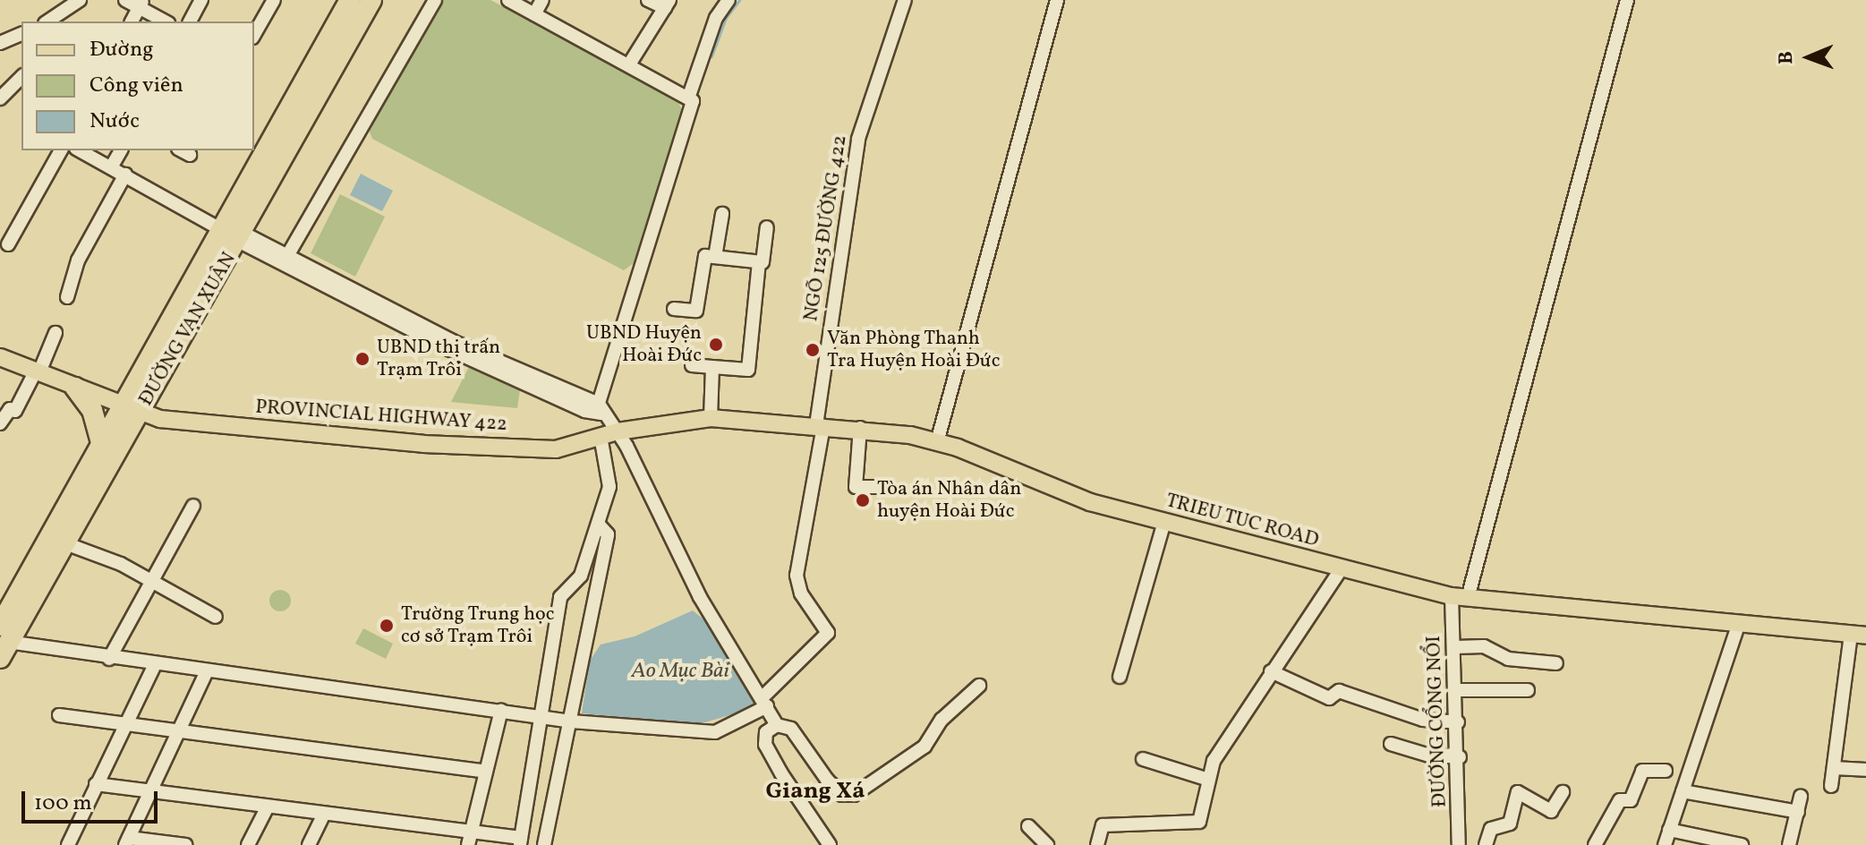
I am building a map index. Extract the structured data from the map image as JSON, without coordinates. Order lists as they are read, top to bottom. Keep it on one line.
{"streets":{"highway":["ĐƯỜNG VẠN XUÂN"],"main road":["PROVINCIAL HIGHWAY 422","TRIEU TUC ROAD"],"street":["NGÕ 125 ĐƯỜNG 422","ĐƯỜNG CỔNG NỔI"]},"crossings":[["NGÕ 125 ĐƯỜNG 422","TRIEU TUC ROAD"],["ĐƯỜNG VẠN XUÂN","PROVINCIAL HIGHWAY 422"],["PROVINCIAL HIGHWAY 422","TRIEU TUC ROAD"],["TRIEU TUC ROAD","ĐƯỜNG CỔNG NỔI"]],"districts":["Giang Xá"],"water":["Ao Mục Bài"],"places":["UBND Huyện Hoài Đức","Văn Phòng Thanh Tra Huyện Hoài Đức","UBND thị trấn Trạm Trôi","Tòa án Nhân dân huyện Hoài Đức","Trường Trung học cơ sở Trạm Trôi"],"legend":["Đường","Công viên","Nước"],"scale_bar":"100 m","north":"left"}
